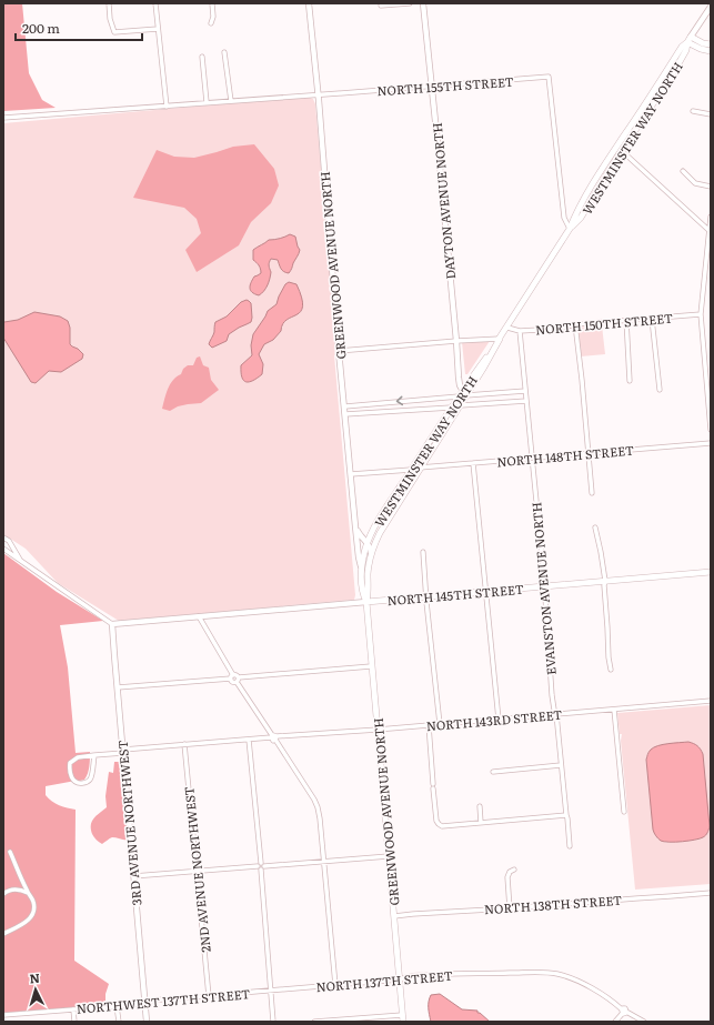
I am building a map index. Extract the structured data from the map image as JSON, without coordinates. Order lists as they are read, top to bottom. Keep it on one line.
{"streets":{"main road":["WESTMINSTER WAY NORTH","GREENWOOD AVENUE NORTH","NORTH 145TH STREET"],"street":["NORTH 155TH STREET","DAYTON AVENUE NORTH","NORTH 150TH STREET","NORTH 148TH STREET","EVANSTON AVENUE NORTH","NORTH 143RD STREET","3RD AVENUE NORTHWEST","2ND AVENUE NORTHWEST","NORTH 138TH STREET","NORTH 137TH STREET","NORTHWEST 137TH STREET"]},"crossings":[["NORTH 155TH STREET","WESTMINSTER WAY NORTH"],["NORTH 155TH STREET","DAYTON AVENUE NORTH"],["NORTH 155TH STREET","GREENWOOD AVENUE NORTH"],["WESTMINSTER WAY NORTH","DAYTON AVENUE NORTH"],["WESTMINSTER WAY NORTH","GREENWOOD AVENUE NORTH"],["WESTMINSTER WAY NORTH","NORTH 150TH STREET"],["WESTMINSTER WAY NORTH","NORTH 148TH STREET"],["GREENWOOD AVENUE NORTH","NORTH 145TH STREET"],["GREENWOOD AVENUE NORTH","NORTH 143RD STREET"],["GREENWOOD AVENUE NORTH","NORTH 138TH STREET"],["GREENWOOD AVENUE NORTH","NORTH 137TH STREET"],["NORTH 150TH STREET","EVANSTON AVENUE NORTH"],["NORTH 148TH STREET","EVANSTON AVENUE NORTH"],["EVANSTON AVENUE NORTH","NORTH 145TH STREET"],["EVANSTON AVENUE NORTH","NORTH 143RD STREET"],["NORTH 145TH STREET","3RD AVENUE NORTHWEST"],["NORTH 143RD STREET","3RD AVENUE NORTHWEST"],["NORTH 143RD STREET","2ND AVENUE NORTHWEST"],["3RD AVENUE NORTHWEST","NORTHWEST 137TH STREET"],["2ND AVENUE NORTHWEST","NORTHWEST 137TH STREET"],["NORTH 137TH STREET","NORTHWEST 137TH STREET"]],"scale_bar":"200 m","north":"top"}
